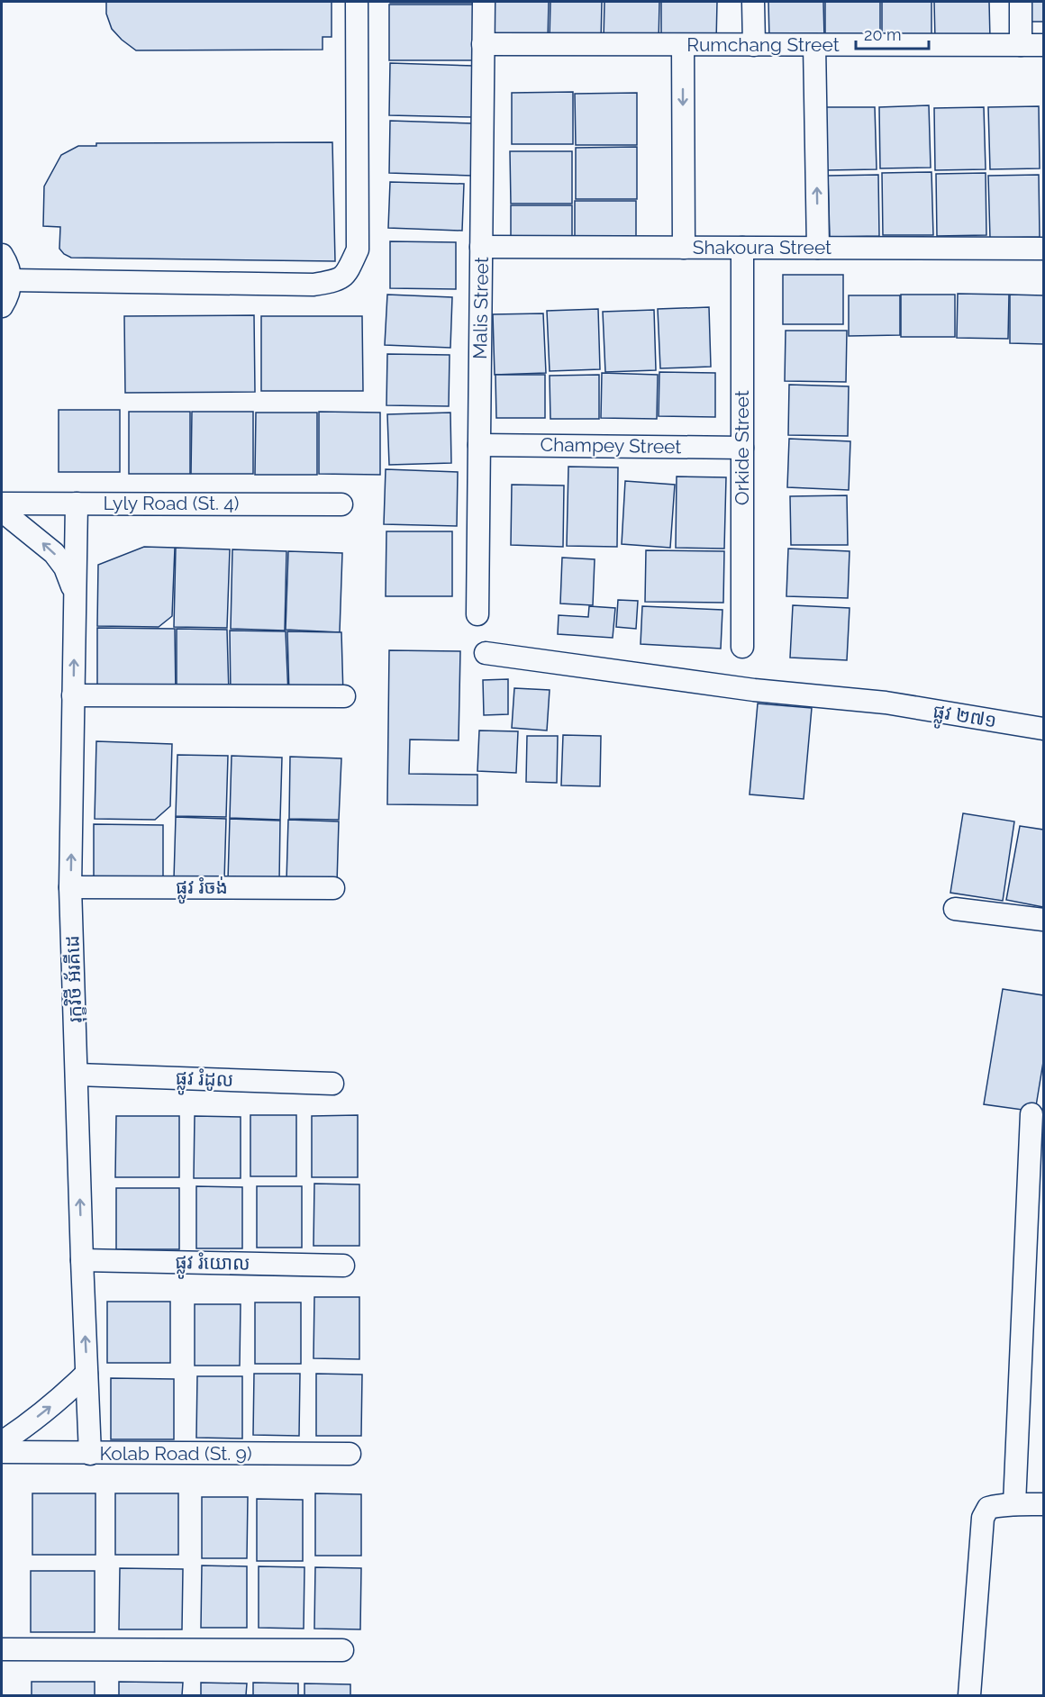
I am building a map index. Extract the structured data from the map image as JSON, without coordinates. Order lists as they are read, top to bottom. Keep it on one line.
{"streets":{"street":["Rumchang Street","Shakoura Street","Malis Street","Champey Street","Orkide Street","Lyly Road (St. 4)","ផ្លូវ ២៧១","ផ្លូវ រំចង់","រុក្ខវិថី អ័រគីដេ","ផ្លូវ រំដូល","ផ្លូវ រំយោល","Kolab Road (St. 9)"]},"crossings":[["Rumchang Street","Malis Street"],["Shakoura Street","Malis Street"],["Shakoura Street","Orkide Street"],["Malis Street","Champey Street"],["Champey Street","Orkide Street"],["Lyly Road (St. 4)","រុក្ខវិថី អ័រគីដេ"],["ផ្លូវ រំចង់","រុក្ខវិថី អ័រគីដេ"],["រុក្ខវិថី អ័រគីដេ","ផ្លូវ រំដូល"],["រុក្ខវិថី អ័រគីដេ","ផ្លូវ រំយោល"],["រុក្ខវិថី អ័រគីដេ","Kolab Road (St. 9)"]],"one_way":["រុក្ខវិថី អ័រគីដេ"],"scale_bar":"20 m"}
